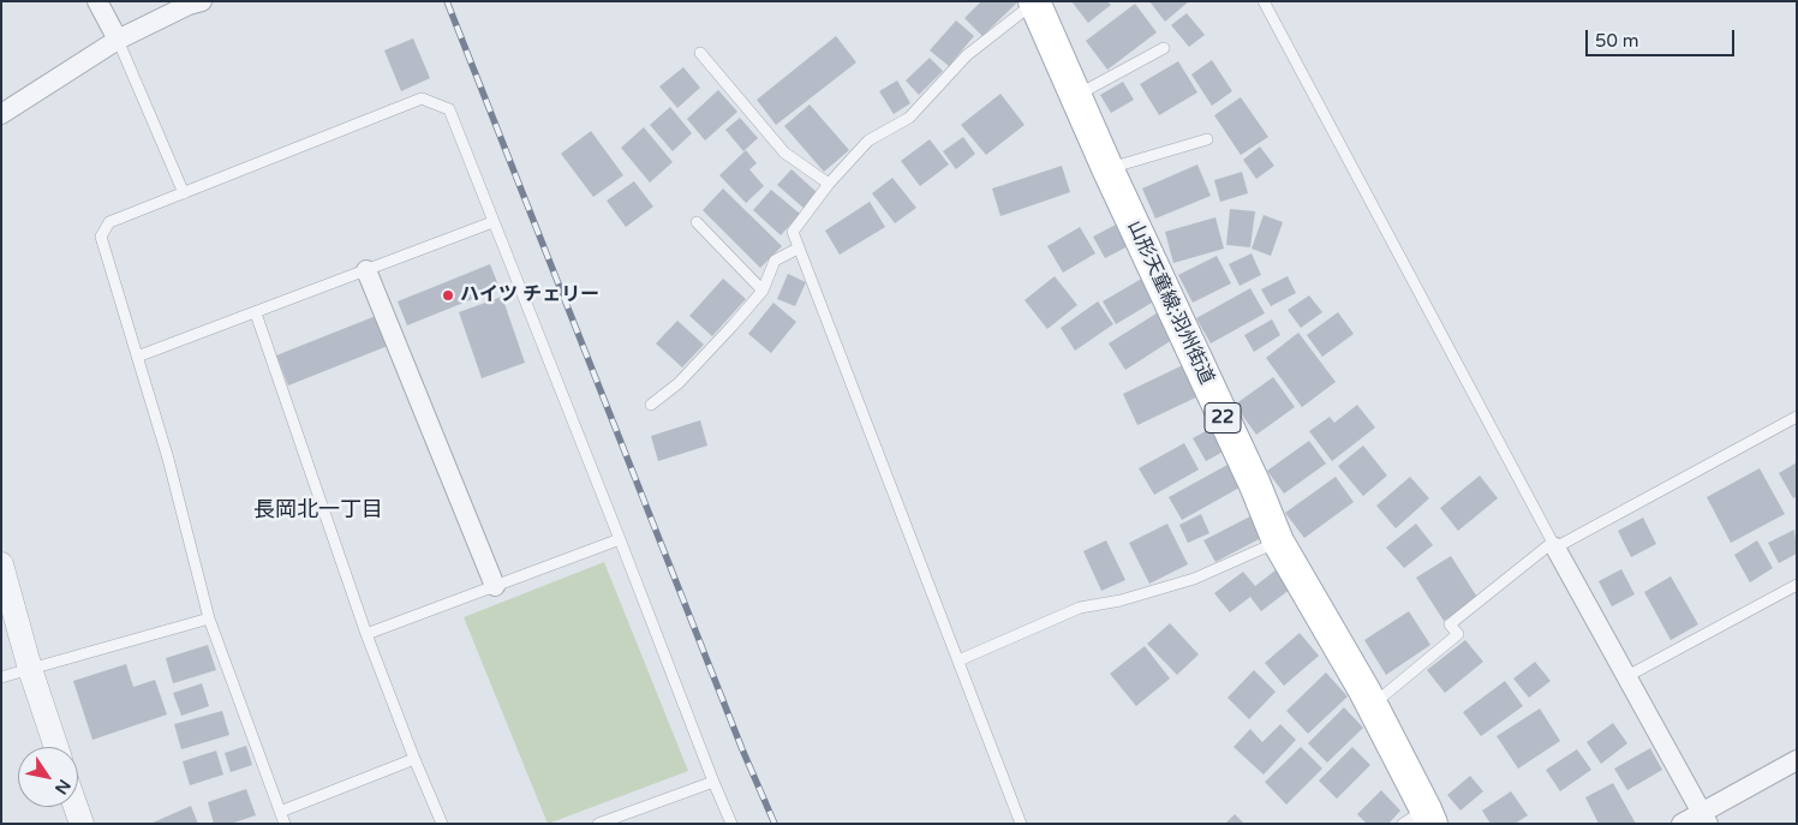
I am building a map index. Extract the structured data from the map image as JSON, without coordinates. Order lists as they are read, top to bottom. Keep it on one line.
{"streets":{"main road":["山形天童線;羽州街道","22"]},"districts":["長岡北一丁目"],"places":["ハイツ チェリー"],"scale_bar":"50 m","north":"bottom right"}
